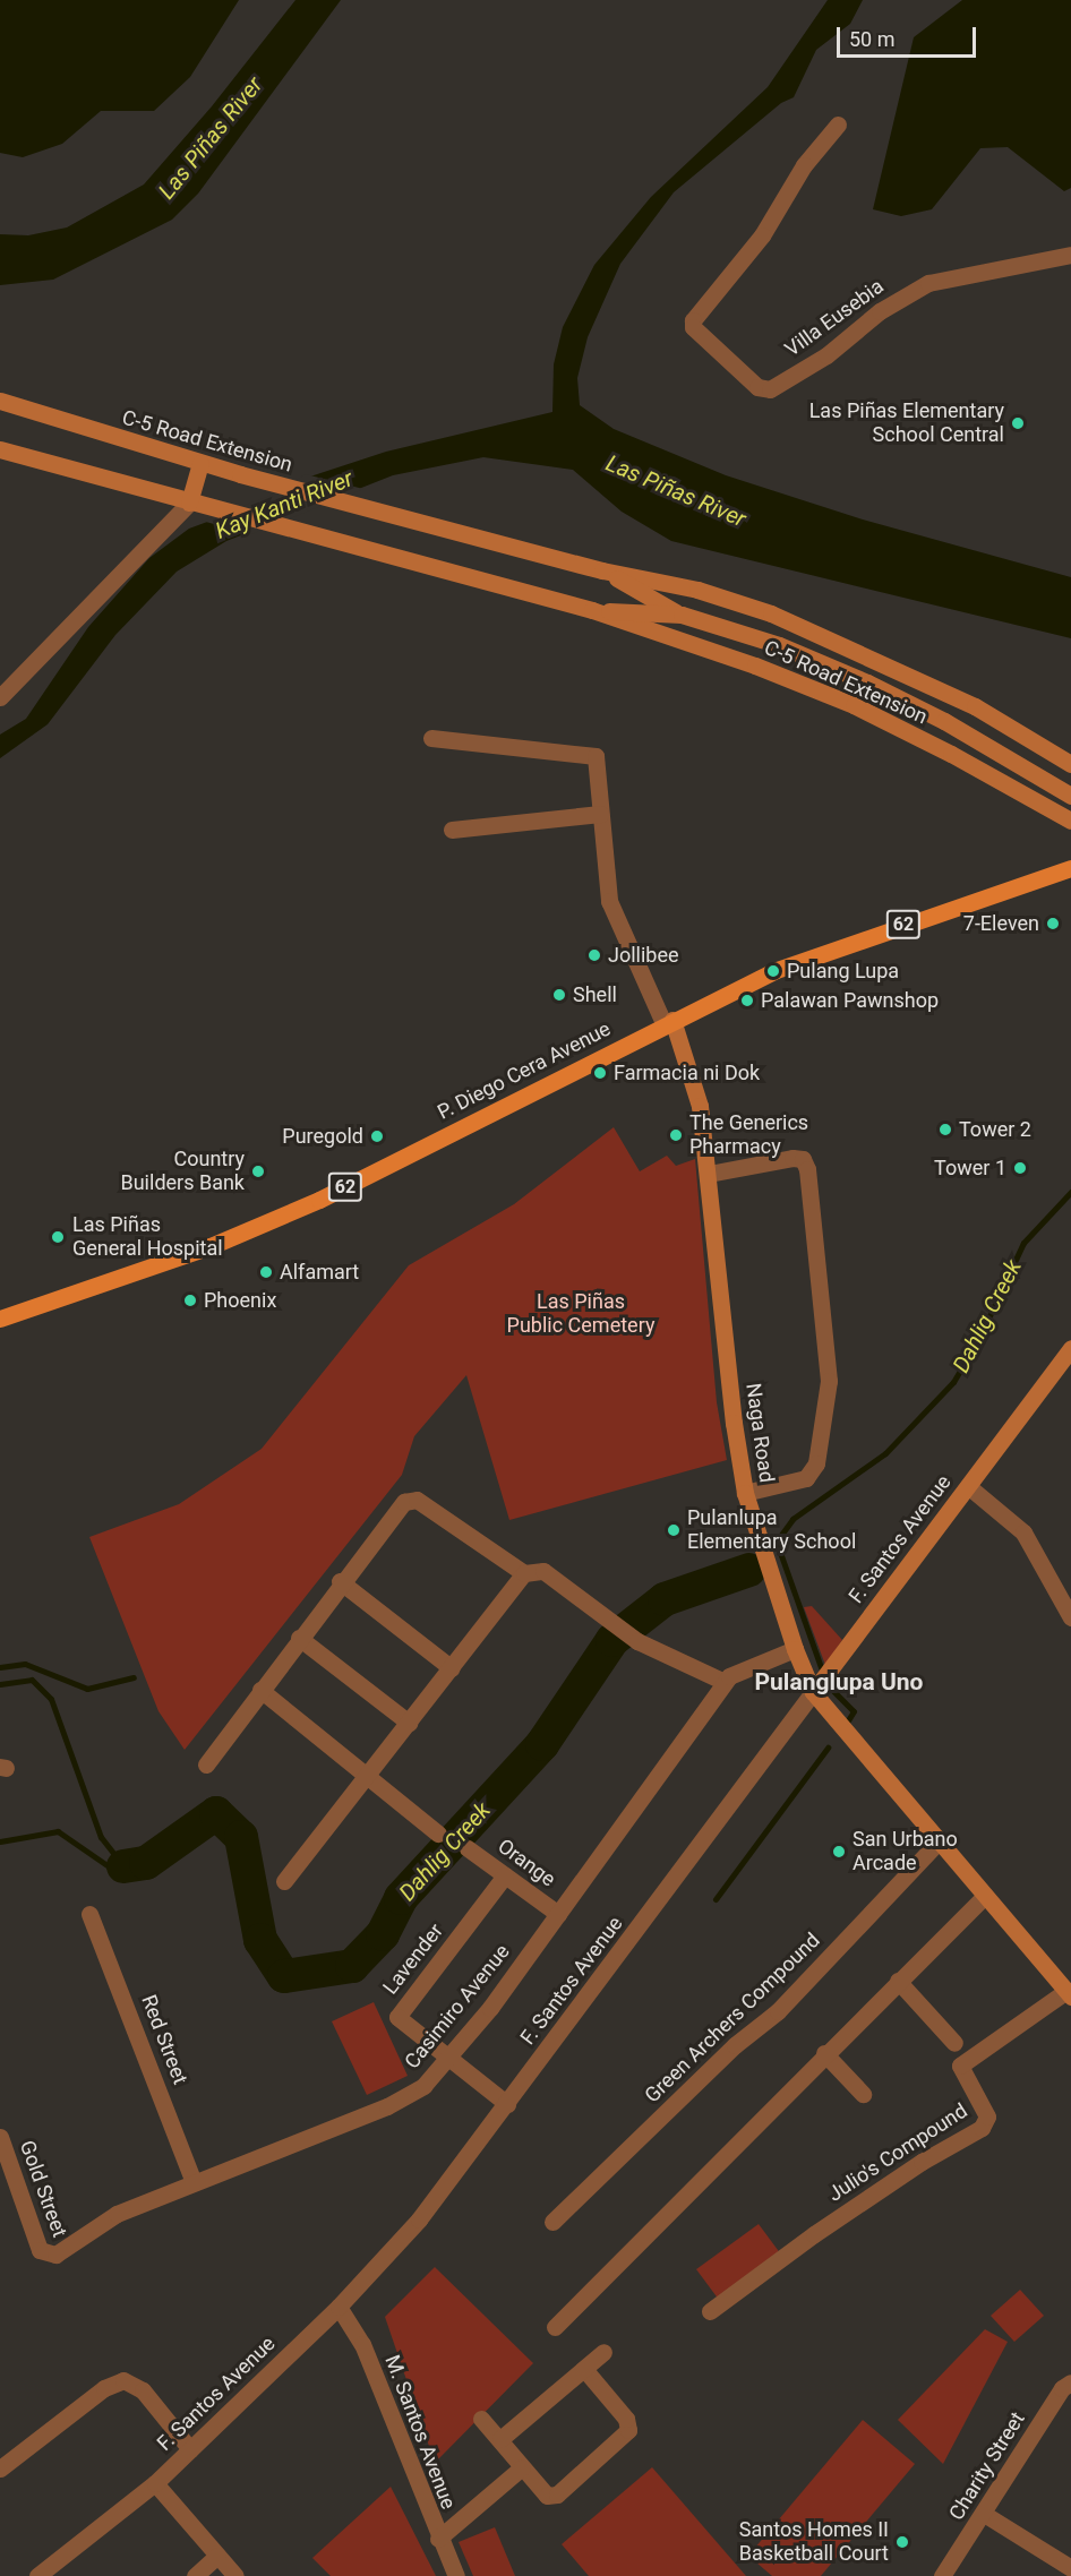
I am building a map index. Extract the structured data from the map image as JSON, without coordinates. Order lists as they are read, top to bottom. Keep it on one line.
{"streets":{"main road":["C-5 Road Extension","62","P. Diego Cera Avenue","Naga Road","F. Santos Avenue"],"street":["Villa Eusebia","Orange","Lavender","Casimiro Avenue","Green Archers Compound","Red Street","Julio's Compound","Gold Street","M. Santos Avenue","Charity Street"]},"crossings":[["P. Diego Cera Avenue","Naga Road"],["Naga Road","F. Santos Avenue"],["Naga Road","Casimiro Avenue"],["Naga Road","Green Archers Compound"],["Naga Road","Julio's Compound"],["F. Santos Avenue","M. Santos Avenue"],["Orange","Lavender"],["Orange","Casimiro Avenue"],["Lavender","Casimiro Avenue"],["Casimiro Avenue","Red Street"],["Casimiro Avenue","Gold Street"]],"districts":["Pulanglupa Uno"],"water":["Las Piñas River","Kay Kanti River","Dahlig Creek"],"parks":["Las Piñas Public Cemetery"],"places":["Las Piñas Elementary School Central","7-Eleven","Jollibee","Pulang Lupa","Shell","Palawan Pawnshop","Farmacia ni Dok","Tower 2","The Generics Pharmacy","Puregold","Tower 1","Country Builders Bank","Las Piñas General Hospital","Alfamart","Phoenix","Pulanlupa Elementary School","San Urbano Arcade","Santos Homes II Basketball Court"],"scale_bar":"50 m"}
